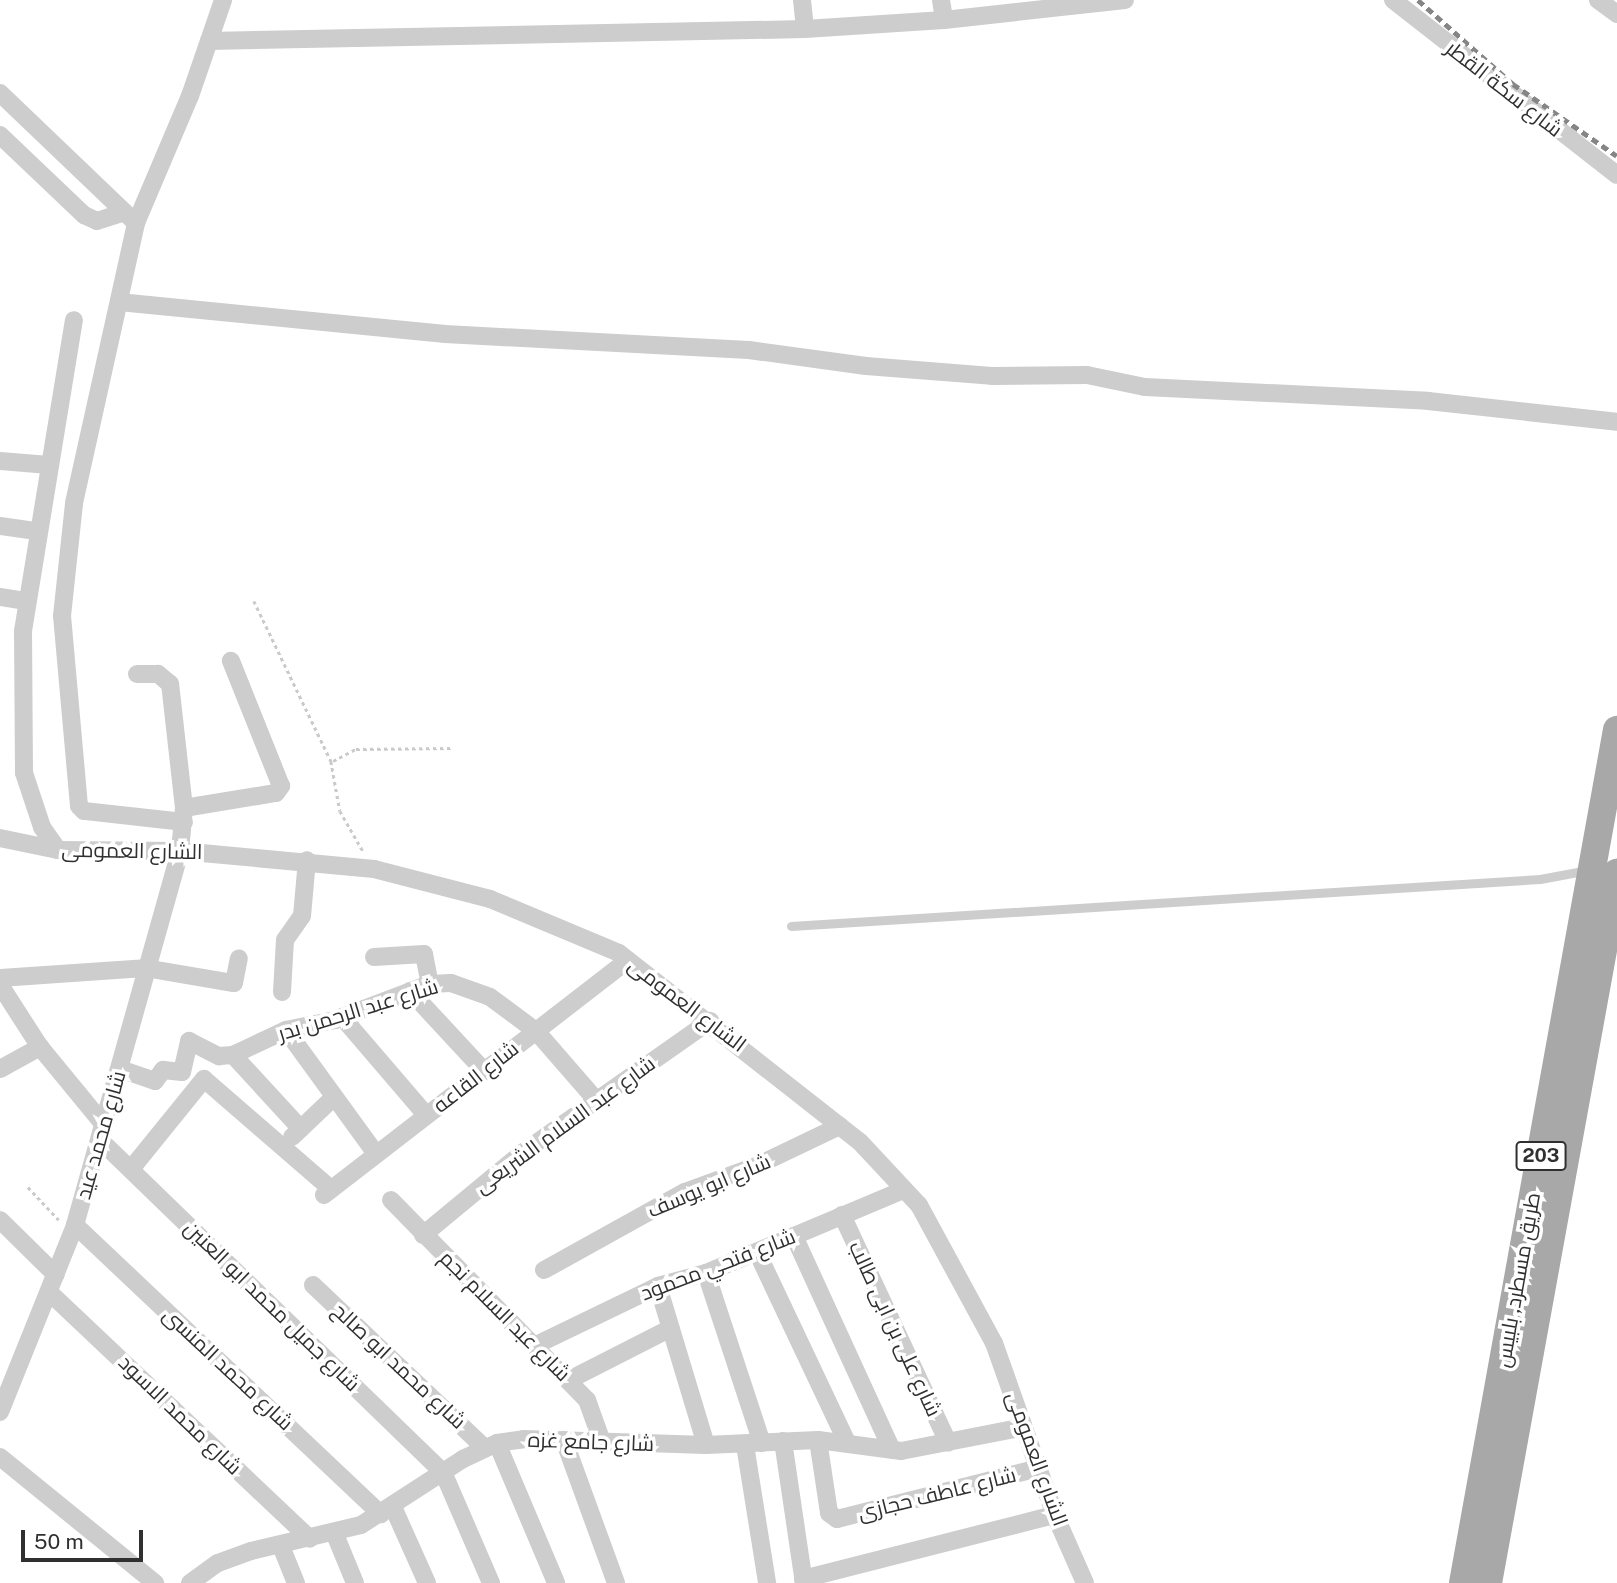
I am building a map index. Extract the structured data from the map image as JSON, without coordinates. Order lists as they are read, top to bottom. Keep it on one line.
{"streets":{"main road":["203","طريق مسطرد, بلبيس"],"street":["شارع سكة القطر","الشارع العمومى","شارع عبد الرحمن بدر","شارع القاعه","شارع عبد السلام الشريعى","شارع محمد عيد","شارع ابو يوسف","شارع فتحي محمود","شارع جميل محمد ابو العنين","شارع عبد السلام نجم","شارع على بن ابى طالب","شارع محمد ابو صالح","شارع محمد المنسى","شارع محمد الاسود","شارع جامع غزه","شارع عاطف حجازى"]},"crossings":[["الشارع العمومى","شارع القاعه"],["الشارع العمومى","شارع عبد السلام الشريعى"],["الشارع العمومى","شارع محمد عيد"],["الشارع العمومى","شارع ابو يوسف"],["الشارع العمومى","شارع فتحي محمود"],["الشارع العمومى","شارع جامع غزه"],["الشارع العمومى","شارع عاطف حجازى"],["شارع عبد الرحمن بدر","شارع القاعه"],["شارع عبد الرحمن بدر","شارع عبد السلام الشريعى"],["شارع عبد السلام الشريعى","شارع عبد السلام نجم"],["شارع محمد عيد","شارع جميل محمد ابو العنين"],["شارع محمد عيد","شارع محمد المنسى"],["شارع محمد عيد","شارع محمد الاسود"],["شارع فتحي محمود","شارع عبد السلام نجم"],["شارع فتحي محمود","شارع على بن ابى طالب"],["شارع جميل محمد ابو العنين","شارع جامع غزه"],["شارع عبد السلام نجم","شارع جامع غزه"],["شارع على بن ابى طالب","شارع جامع غزه"],["شارع محمد ابو صالح","شارع جامع غزه"],["شارع محمد المنسى","شارع جامع غزه"],["شارع محمد الاسود","شارع جامع غزه"],["شارع جامع غزه","شارع عاطف حجازى"]],"scale_bar":"50 m"}
